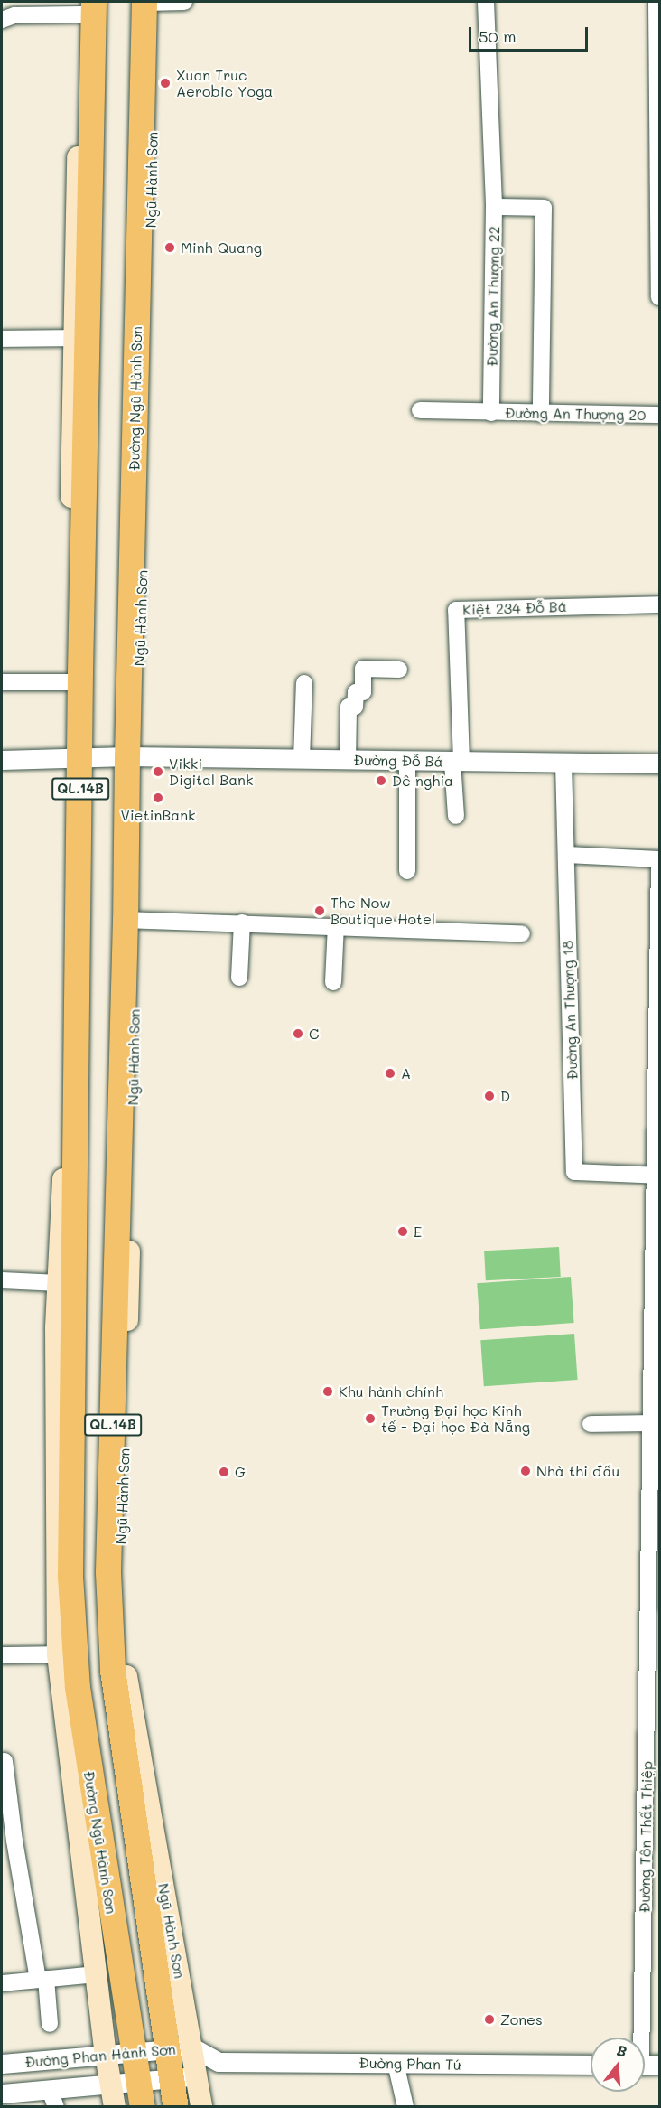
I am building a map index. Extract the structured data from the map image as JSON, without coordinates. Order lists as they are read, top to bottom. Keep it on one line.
{"streets":{"highway":["Ngũ Hành Sơn","Đường Ngũ Hành Sơn","QL.14B"],"street":["Đường An Thượng 22","Đường An Thượng 20","Kiệt 234 Đỗ Bá","Đường Đỗ Bá","Đường An Thượng 18","Đường Tôn Thất Thiệp","Đường Phan Hành Sơn","Đường Phan Tứ"]},"crossings":[["Ngũ Hành Sơn","Đường Ngũ Hành Sơn"],["Ngũ Hành Sơn","Đường Đỗ Bá"],["Ngũ Hành Sơn","QL.14B"],["Ngũ Hành Sơn","Đường Phan Hành Sơn"],["Đường An Thượng 22","Đường An Thượng 20"],["Đường Ngũ Hành Sơn","Đường Đỗ Bá"],["Đường Ngũ Hành Sơn","QL.14B"],["Đường Ngũ Hành Sơn","Đường Phan Hành Sơn"],["Kiệt 234 Đỗ Bá","Đường Đỗ Bá"],["Đường Đỗ Bá","QL.14B"],["Đường Đỗ Bá","Đường An Thượng 18"],["QL.14B","Đường Phan Hành Sơn"],["Đường An Thượng 18","Đường Tôn Thất Thiệp"],["Đường Phan Hành Sơn","Đường Phan Tứ"]],"places":["Xuan Truc Aerobic Yoga","Minh Quang","Vikki Digital Bank","Dê nghia","VietinBank","The Now Boutique Hotel","C","A","D","E","Khu hành chính","Trường Đại học Kinh tế - Đại học Đà Nẵng","Nhà thi đấu","G","Zones"],"scale_bar":"50 m","north":"top"}
